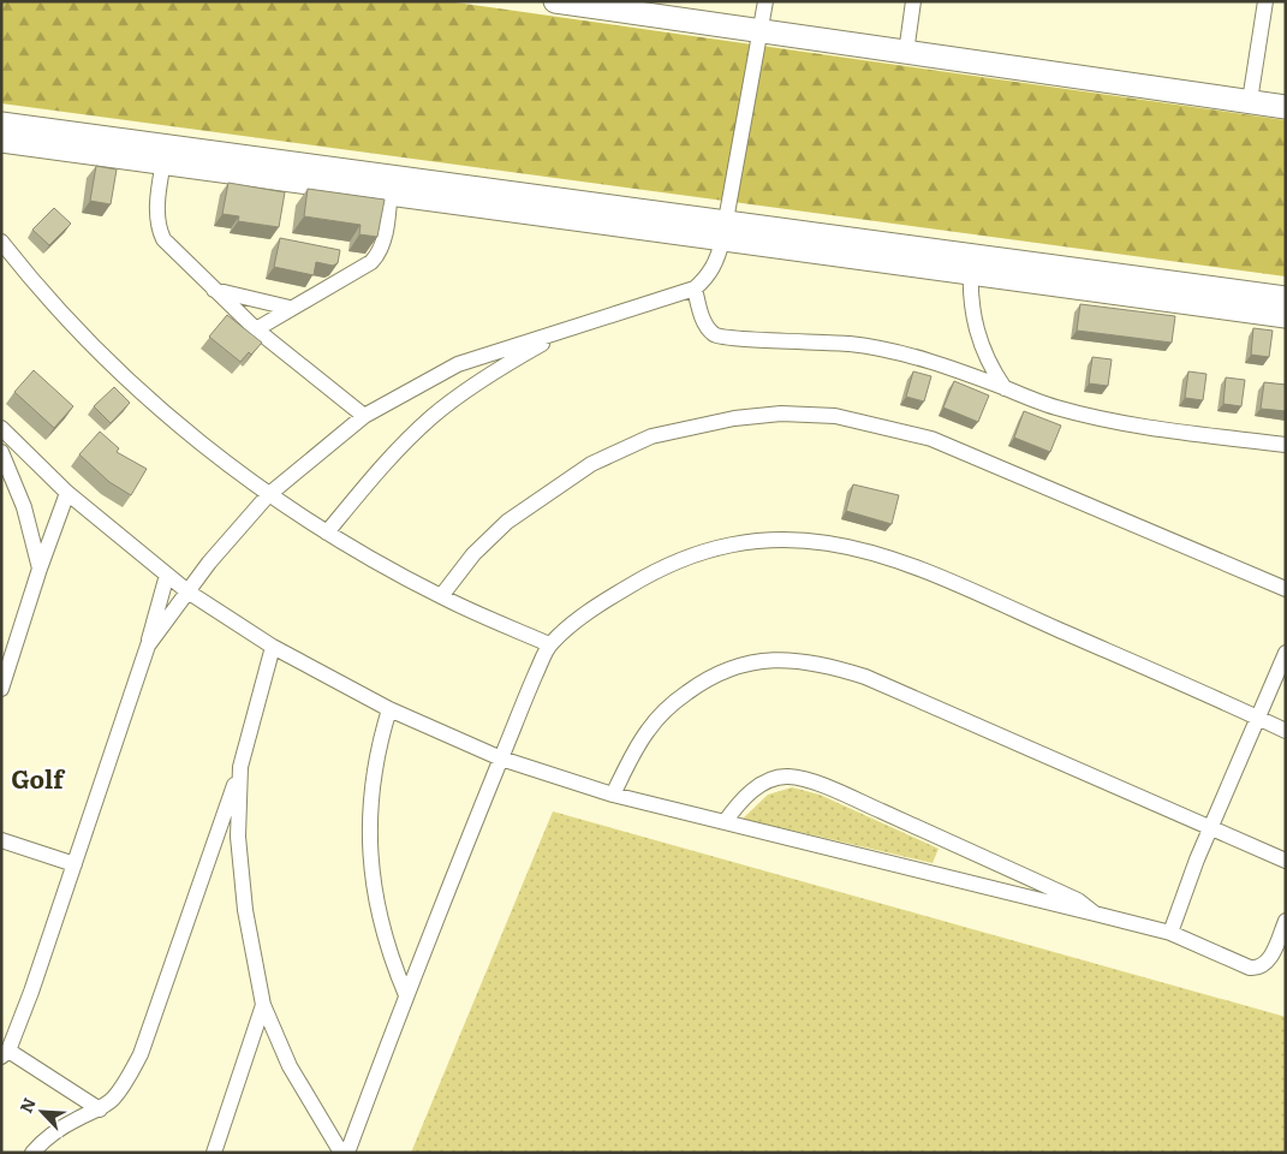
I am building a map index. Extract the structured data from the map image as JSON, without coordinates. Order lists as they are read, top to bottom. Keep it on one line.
{"districts":["Golf"],"north":"top left"}
